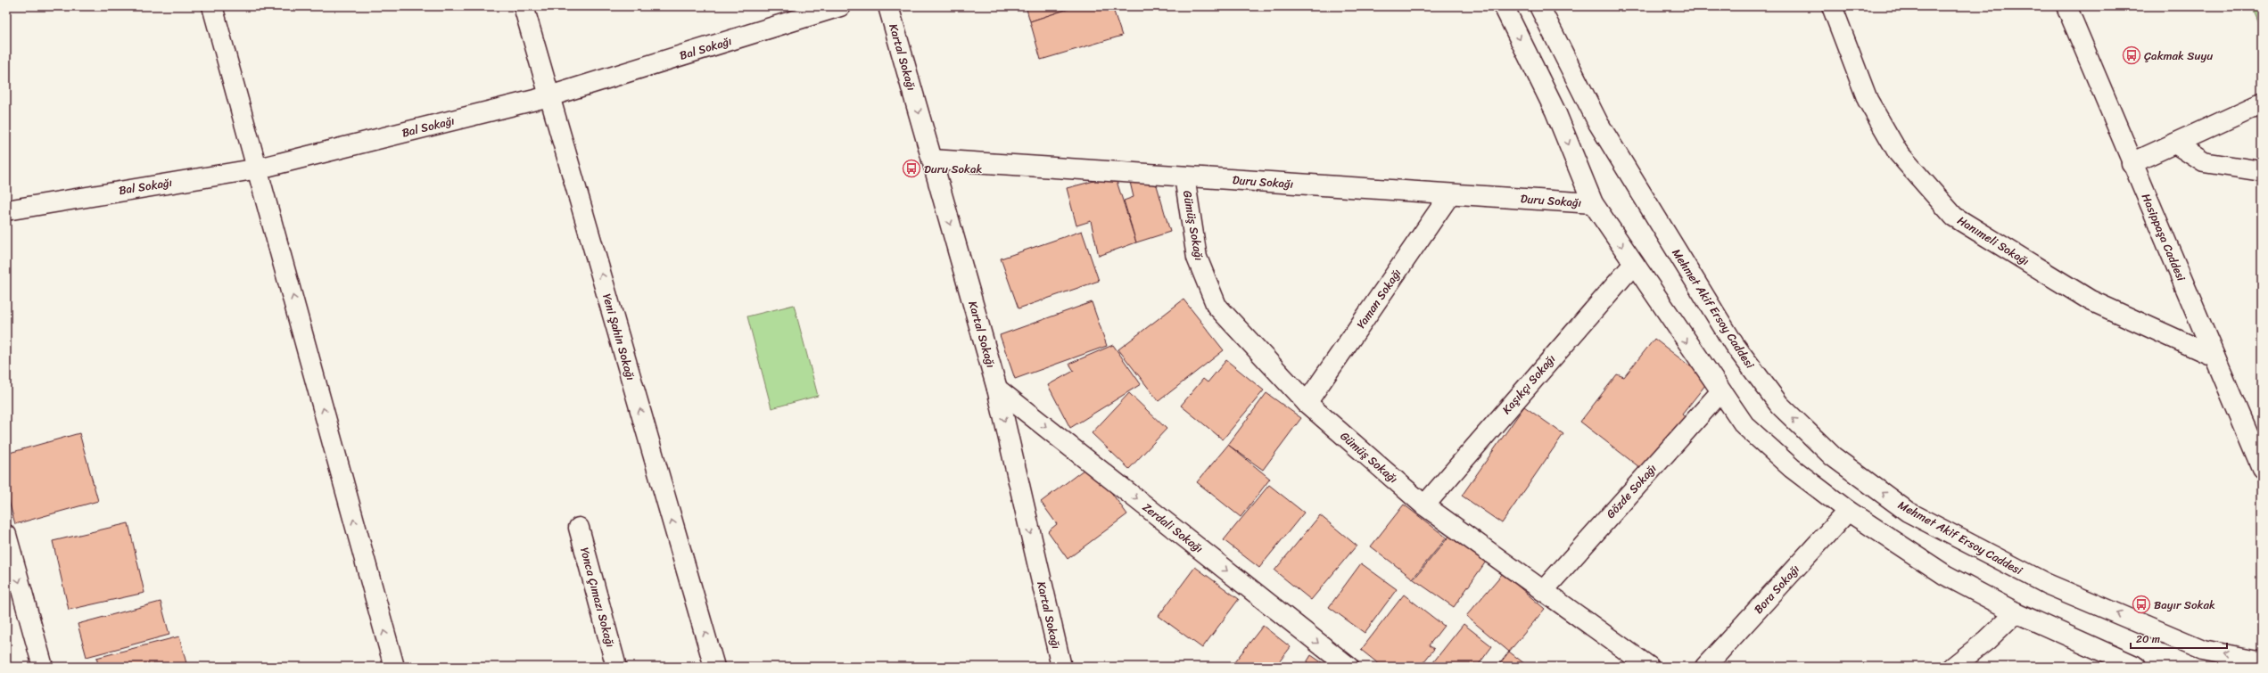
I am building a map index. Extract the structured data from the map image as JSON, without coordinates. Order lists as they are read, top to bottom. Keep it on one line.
{"streets":{"street":["Bal Sokağı","Kartal Sokağı","Duru Sokağı","Gümüş Sokağı","Hasippaşa Caddesi","Hanımeli Sokağı","Yaman Sokağı","Mehmet Akif Ersoy Caddesi","Yeni Şahin Sokağı","Kaşıkçı Sokağı","Gözde Sokağı","Zerdali Sokağı","Bora Sokağı","Yonca Çımazı Sokağı"]},"crossings":[["Bal Sokağı","Yeni Şahin Sokağı"],["Kartal Sokağı","Duru Sokağı"],["Kartal Sokağı","Zerdali Sokağı"],["Duru Sokağı","Gümüş Sokağı"],["Duru Sokağı","Yaman Sokağı"],["Gümüş Sokağı","Yaman Sokağı"],["Gümüş Sokağı","Kaşıkçı Sokağı"],["Gümüş Sokağı","Gözde Sokağı"],["Hasippaşa Caddesi","Hanımeli Sokağı"]],"one_way":["Kartal Sokağı","Yeni Şahin Sokağı","Zerdali Sokağı"],"places":{"bus stop":["Çakmak Suyu","Duru Sokak","Bayır Sokak"]},"scale_bar":"20 m"}
